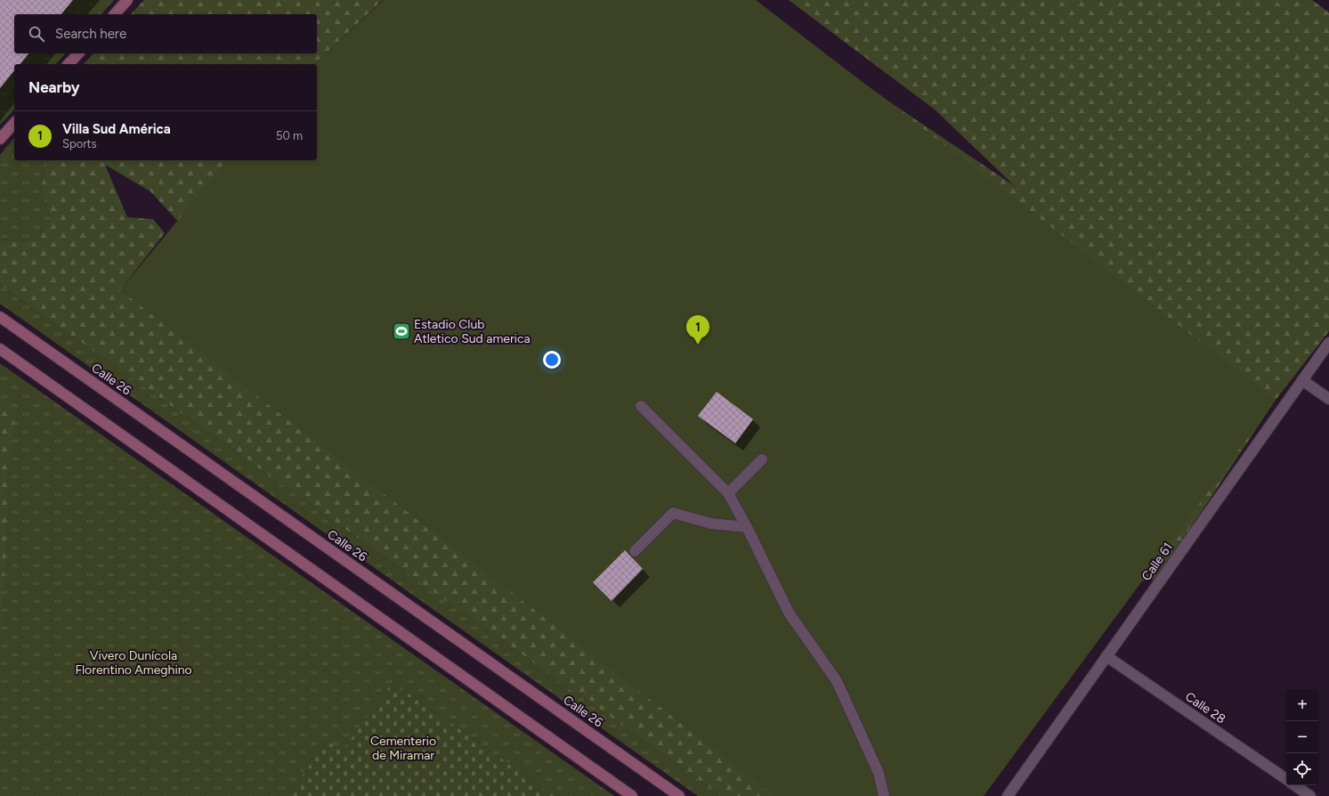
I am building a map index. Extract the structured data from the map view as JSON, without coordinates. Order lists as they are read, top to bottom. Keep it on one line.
{"streets":{"main road":["Calle 26"],"street":["Calle 61","Calle 28"]},"crossings":[["Calle 61","Calle 28"]],"parks":["Vivero Dunícola Florentino Ameghino","Cementerio de Miramar"],"places":{"sports":["Estadio Club Atletico Sud america"]},"page":{"search":"Search here","heading":"Nearby","list":[{"mark":"1","name":"Villa Sud América","note":"Sports","value":"50 m"}],"pins":"1","map_buttons":["+","−"]}}
